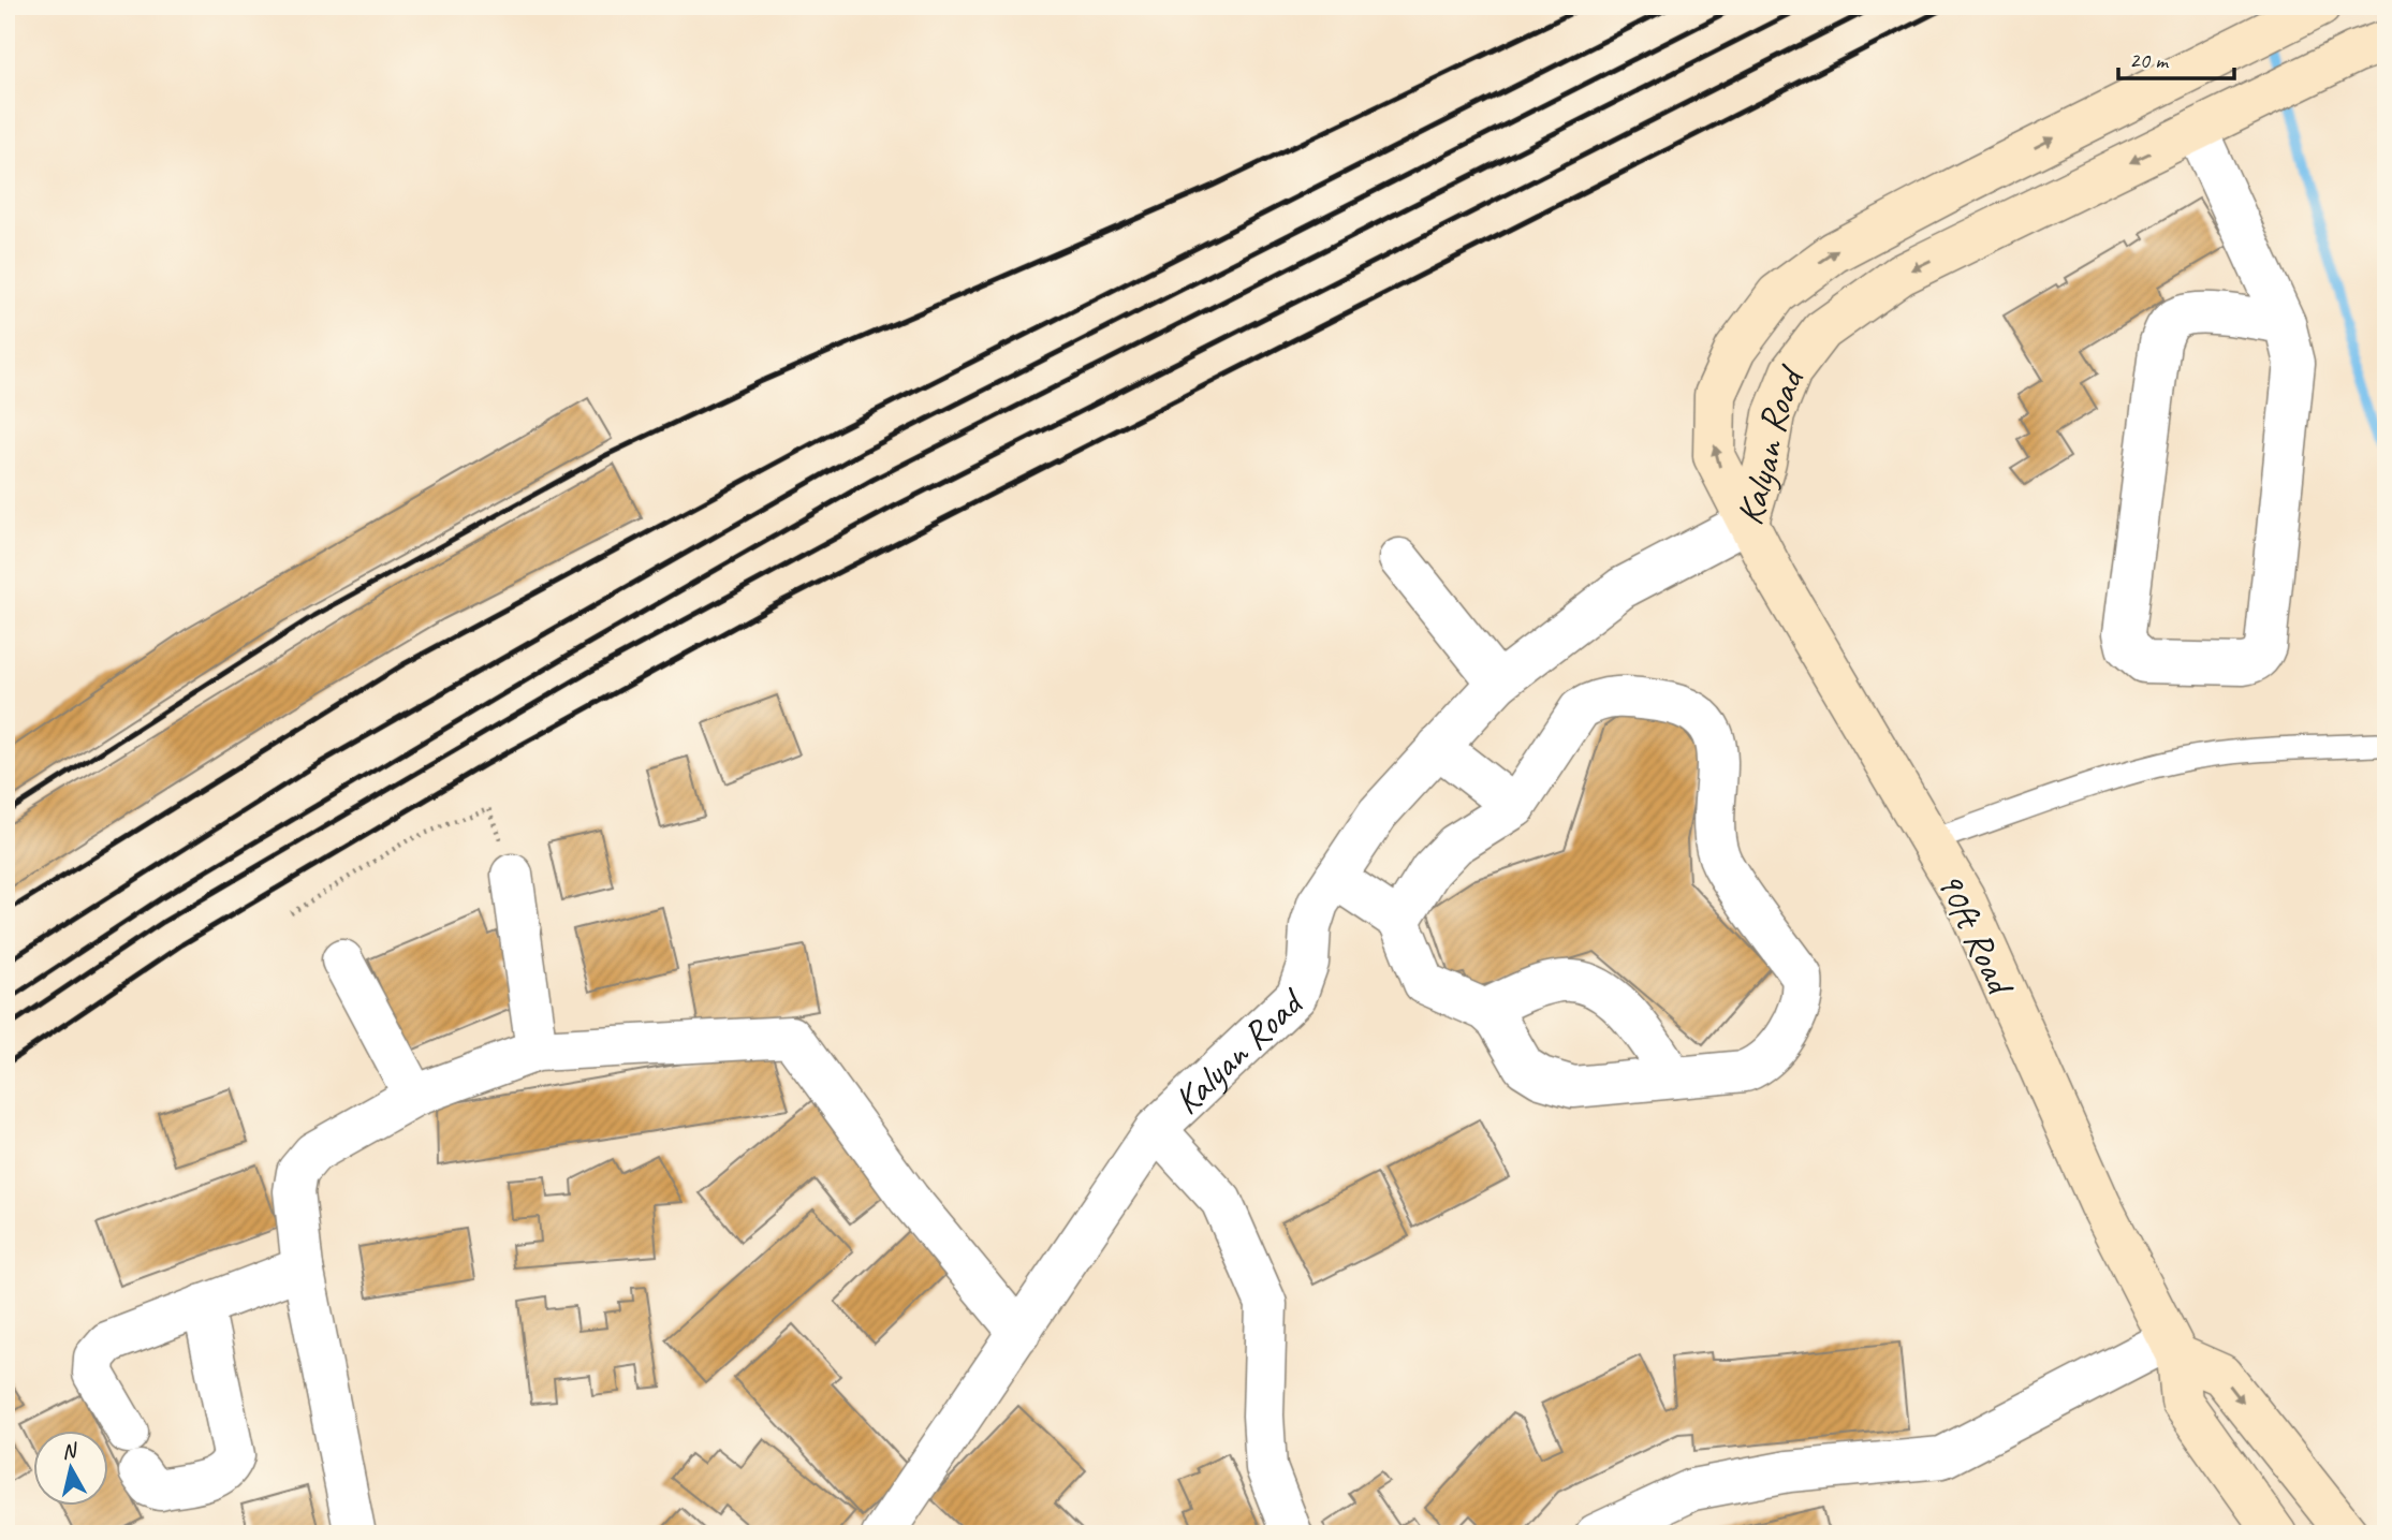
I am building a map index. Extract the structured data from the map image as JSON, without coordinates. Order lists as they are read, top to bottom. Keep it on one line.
{"streets":{"main road":["Kalyan Road","90ft Road"]},"crossings":[["Kalyan Road","90ft Road"]],"scale_bar":"20 m","north":"top"}
